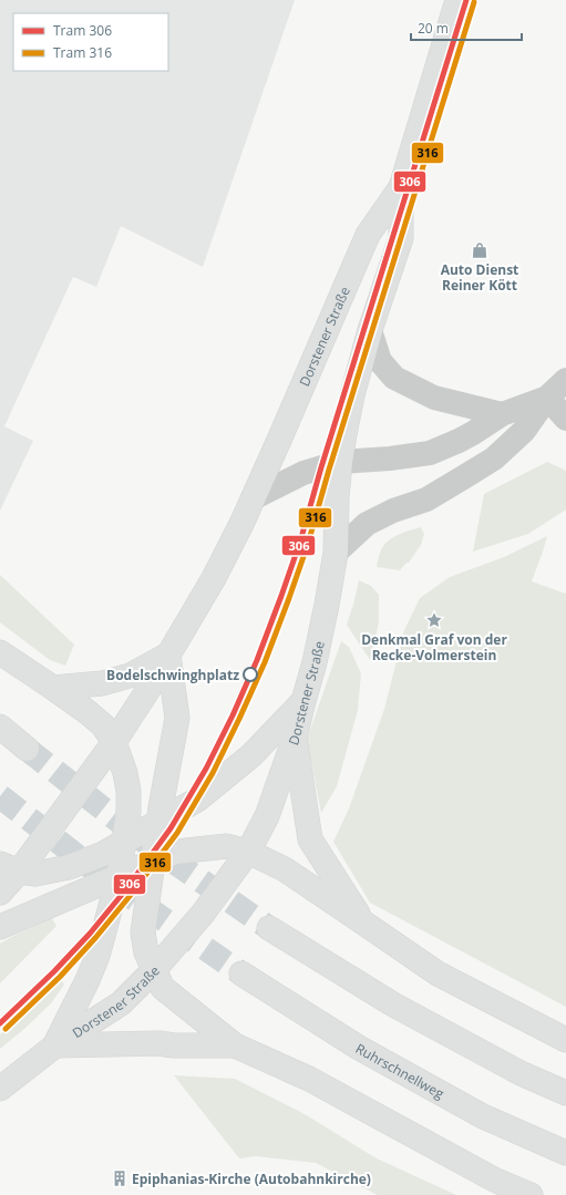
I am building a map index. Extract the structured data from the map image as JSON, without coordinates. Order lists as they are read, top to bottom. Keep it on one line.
{"streets":{"main road":["Dorstener Straße","Ruhrschnellweg"]},"places":{"shop":["Auto Dienst Reiner Kött"],"place":["Denkmal Graf von der Recke-Volmerstein"],"other":["Bodelschwinghplatz"],"building":["Epiphanias-Kirche (Autobahnkirche)"]},"lines":["tram line 306","tram line 316"],"legend":["Tram 306","Tram 316"],"scale_bar":"20 m"}
